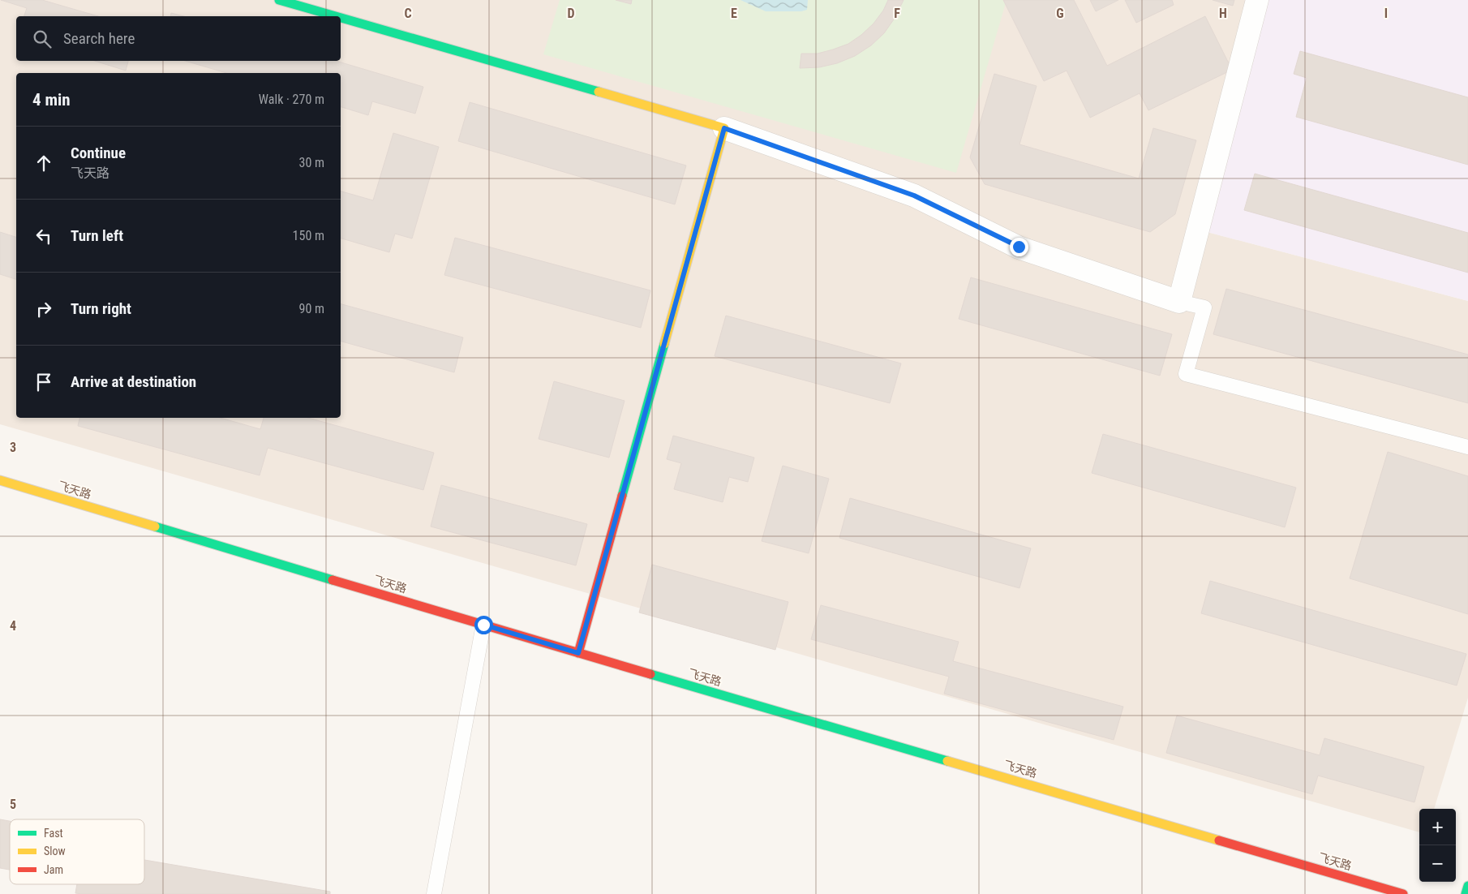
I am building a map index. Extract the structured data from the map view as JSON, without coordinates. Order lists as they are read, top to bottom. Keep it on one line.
{"streets":{"street":["飞天路"]},"legend":["Fast","Slow","Jam"],"page":{"search":"Search here","heading":["4 min","Walk · 270 m"],"list":[["Continue","飞天路","30 m"],["Turn left","150 m"],["Turn right","90 m"],"Arrive at destination"],"map_buttons":["+","−"]},"grid":{"columns":["C","D","E","F","G","H","I"],"rows":["3","4","5"]}}
